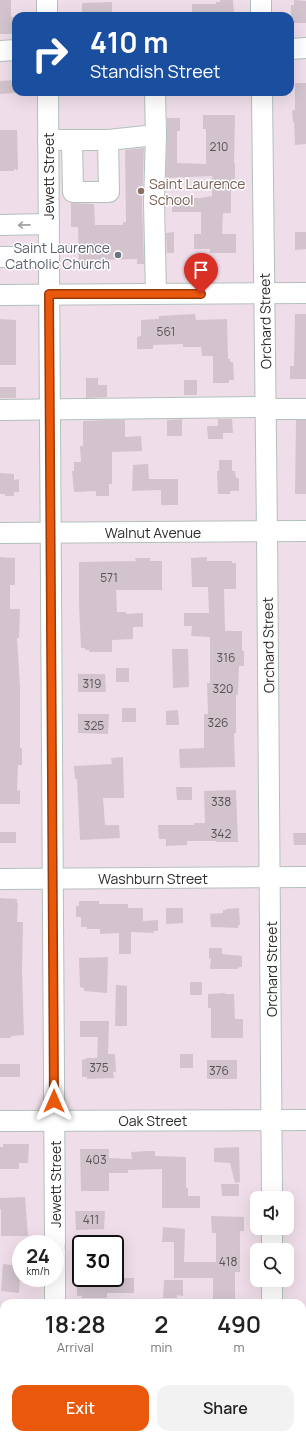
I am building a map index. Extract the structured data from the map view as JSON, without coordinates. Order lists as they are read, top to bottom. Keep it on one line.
{"streets":{"street":["Jewett Street","Orchard Street","Walnut Avenue","Washburn Street","Oak Street"]},"crossings":[["Jewett Street","Walnut Avenue"],["Jewett Street","Washburn Street"],["Jewett Street","Oak Street"],["Orchard Street","Walnut Avenue"],["Orchard Street","Washburn Street"],["Orchard Street","Oak Street"]],"places":["Saint Laurence School","Saint Laurence Catholic Church"],"house_numbers":["210","561","571","316","319","320","326","325","338","342","375","376","403","411","418"],"page":{"turn":["410 m","Standish Street"],"speed":"24 km/h","limit":"30","eta":["18:28","Arrival","2","min","490","m"],"buttons":["Exit","Share"]}}
